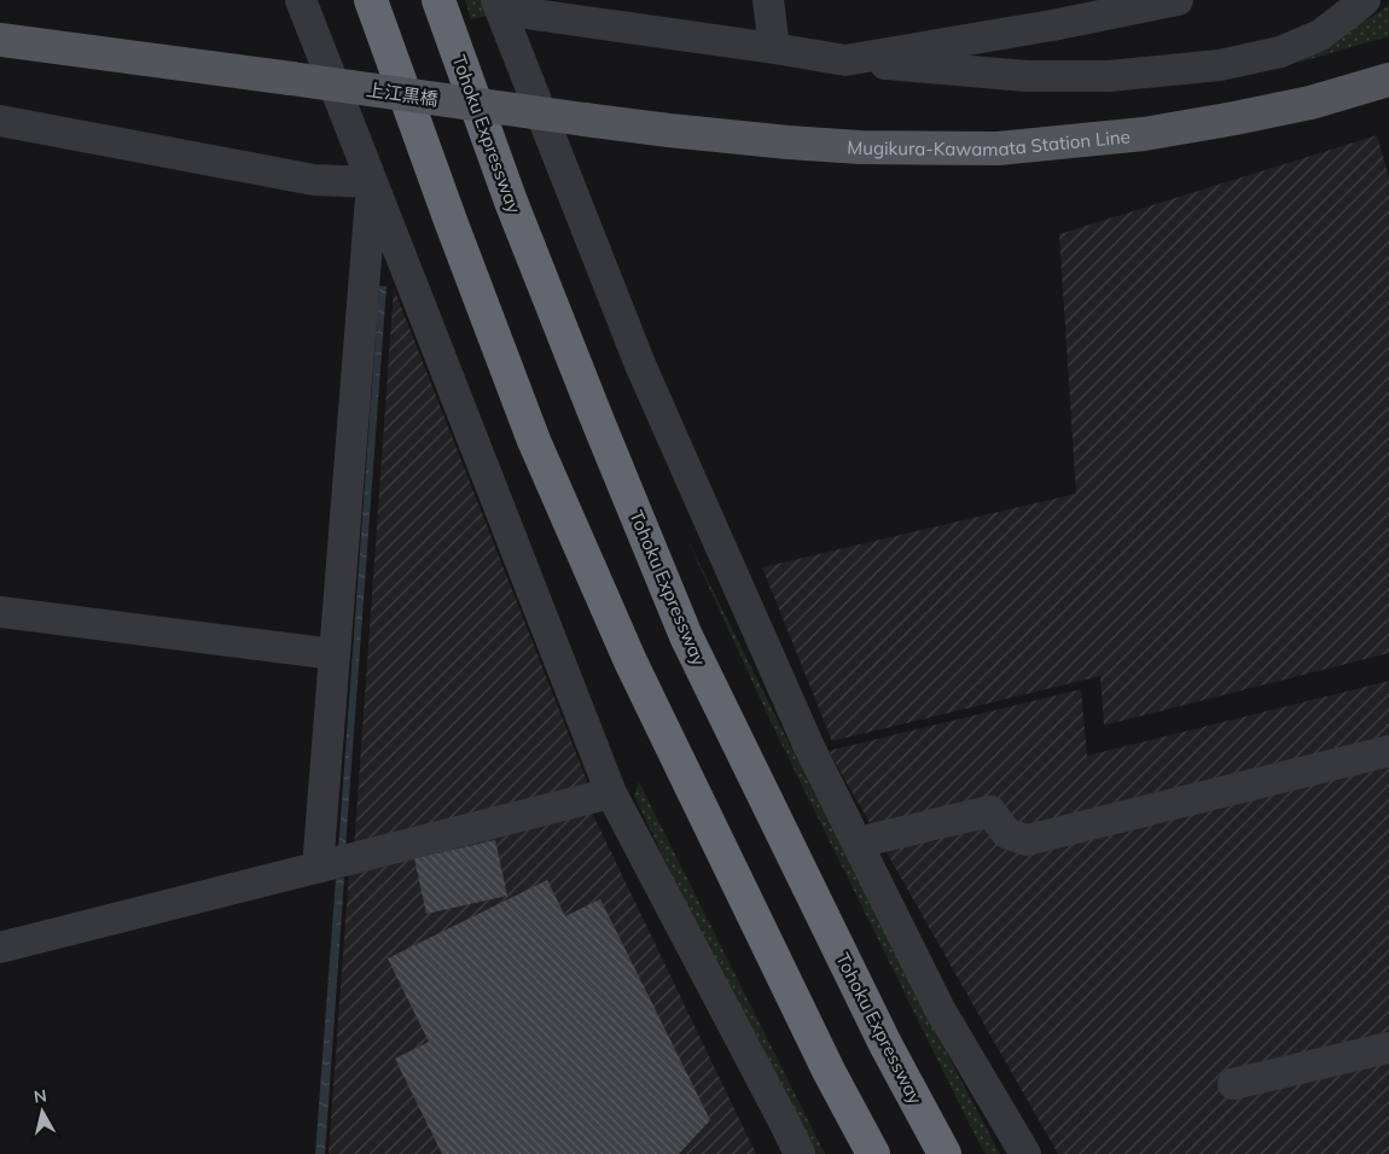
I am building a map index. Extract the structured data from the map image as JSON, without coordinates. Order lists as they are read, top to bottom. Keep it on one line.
{"streets":{"highway":["Tohoku Expressway"],"main road":["上江黒橋","Mugikura-Kawamata Station Line"]},"crossings":[["上江黒橋","Mugikura-Kawamata Station Line"]],"north":"top"}
